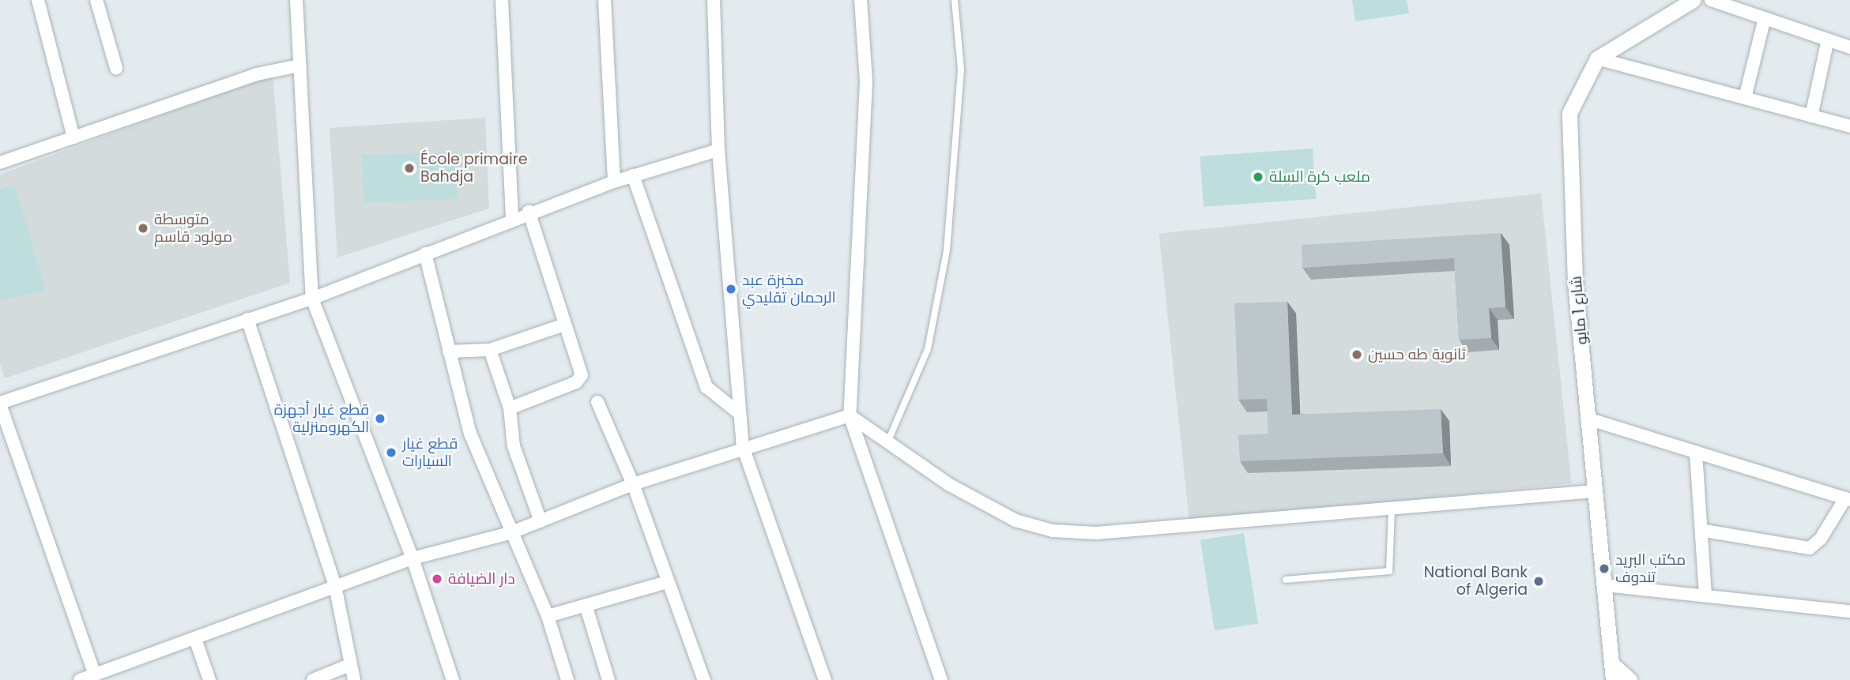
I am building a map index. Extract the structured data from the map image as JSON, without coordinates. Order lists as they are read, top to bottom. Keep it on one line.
{"streets":{"main road":["شارع 1 مايو"]},"places":["École primaire Bahdja","ملعب كرة السلة","متوسطة مولود قاسم","مخبزة عبد الرحمان تقليدي","ثانوية طه حسين","قطع غيار أجهزة الكهرومنزلية","قطع غيار السيارات","مكتب البريد تندوف","دار الضيافة","National Bank of Algeria"]}
